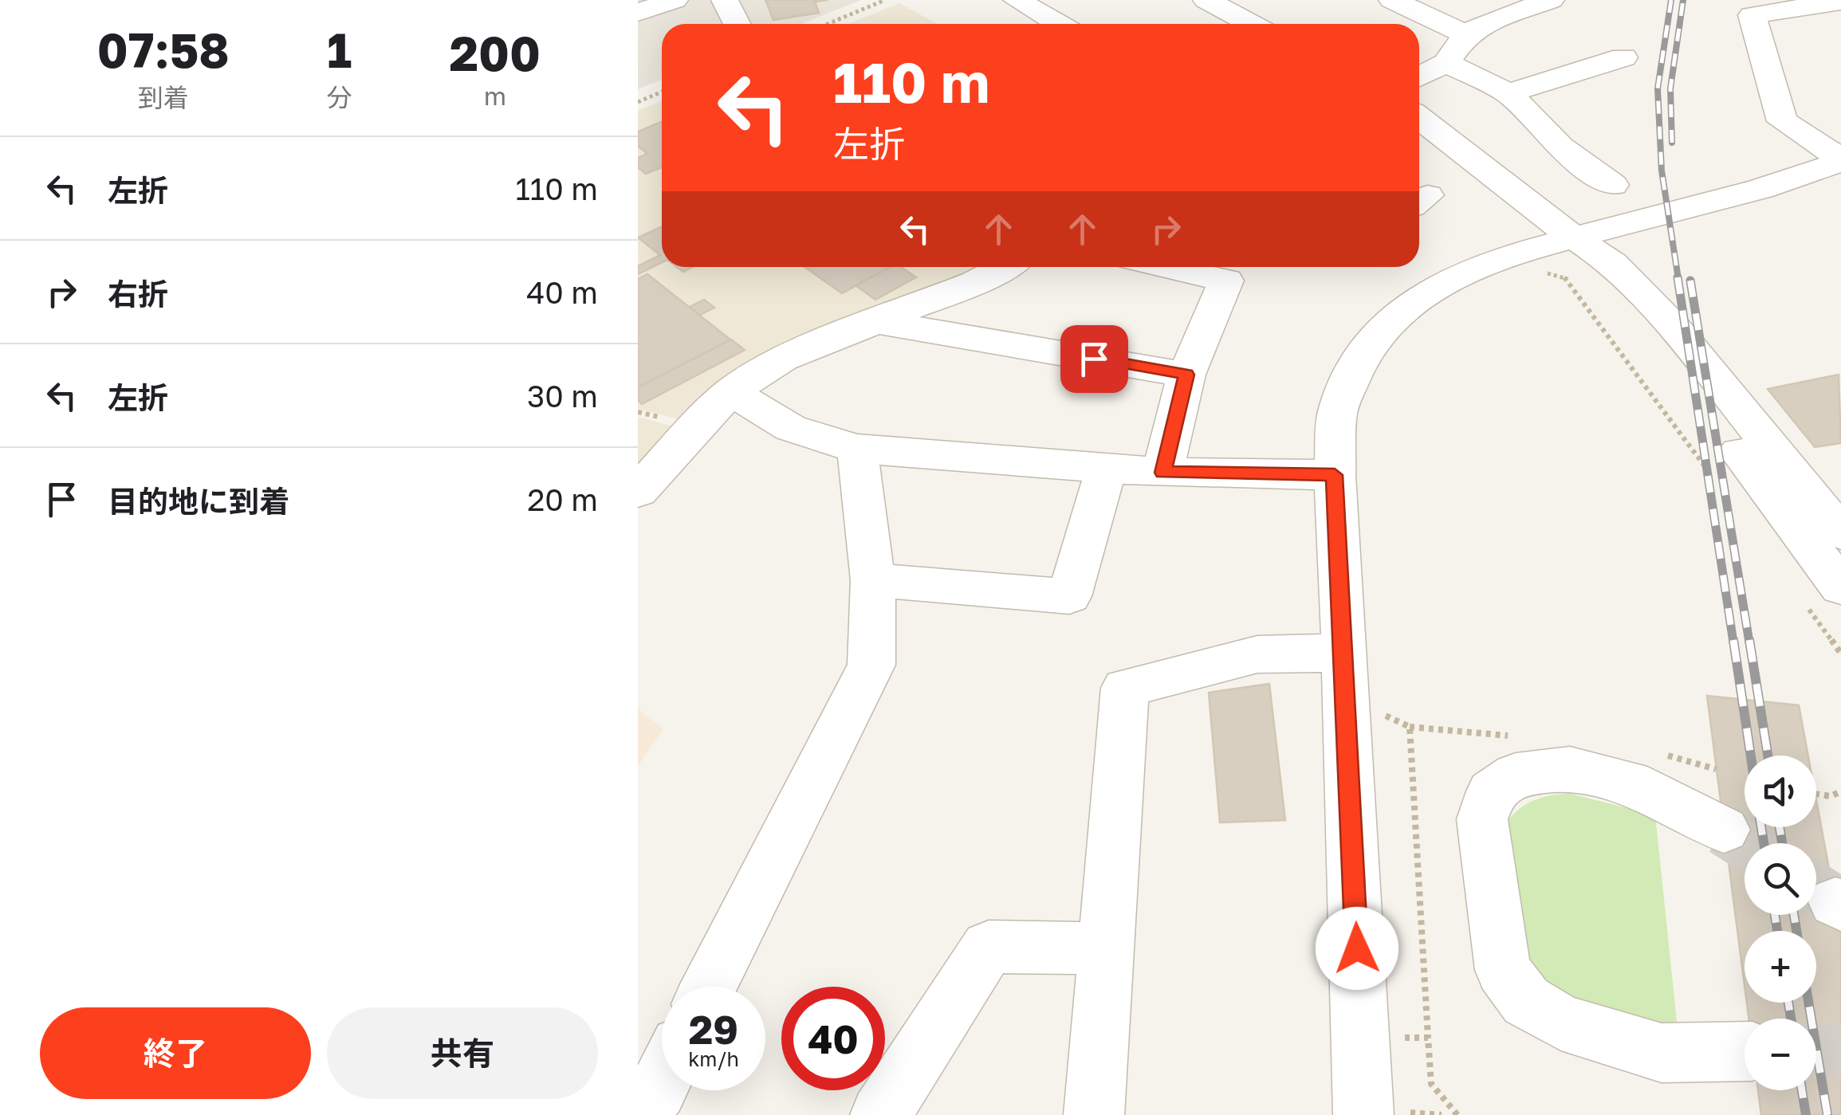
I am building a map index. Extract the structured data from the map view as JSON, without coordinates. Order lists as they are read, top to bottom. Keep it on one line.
{"page":{"eta":["07:58","到着","1","分","200","m"],"turn":["110 m","左折"],"list":[{"name":"左折","value":"110 m"},{"name":"右折","value":"40 m"},{"name":"左折","value":"30 m"},{"name":"目的地に到着","value":"20 m"}],"map_buttons":["+","−"],"speed":"29 km/h","limit":"40","buttons":["終了","共有"]}}
